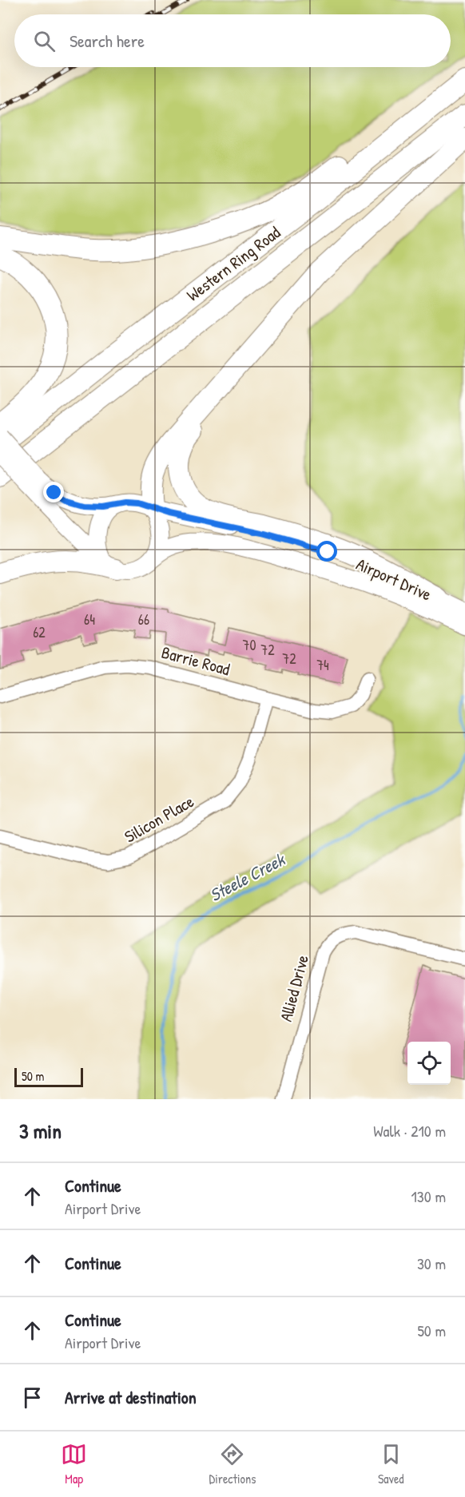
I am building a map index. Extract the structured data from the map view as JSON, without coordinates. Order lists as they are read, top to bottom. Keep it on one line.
{"streets":{"highway":["Western Ring Road"],"main road":["Airport Drive"],"street":["Barrie Road","Silicon Place","Allied Drive"]},"crossings":[["Barrie Road","Silicon Place"]],"water":["Steele Creek"],"house_numbers":["64","66","62","70","72","72","74"],"scale_bar":"50 m","page":{"search":"Search here","scale":"50 m","heading":["3 min","Walk · 210 m"],"list":[["Continue","Airport Drive","130 m"],["Continue","30 m"],["Continue","Airport Drive","50 m"],"Arrive at destination"],"nav":["Map","Directions","Saved"]}}
